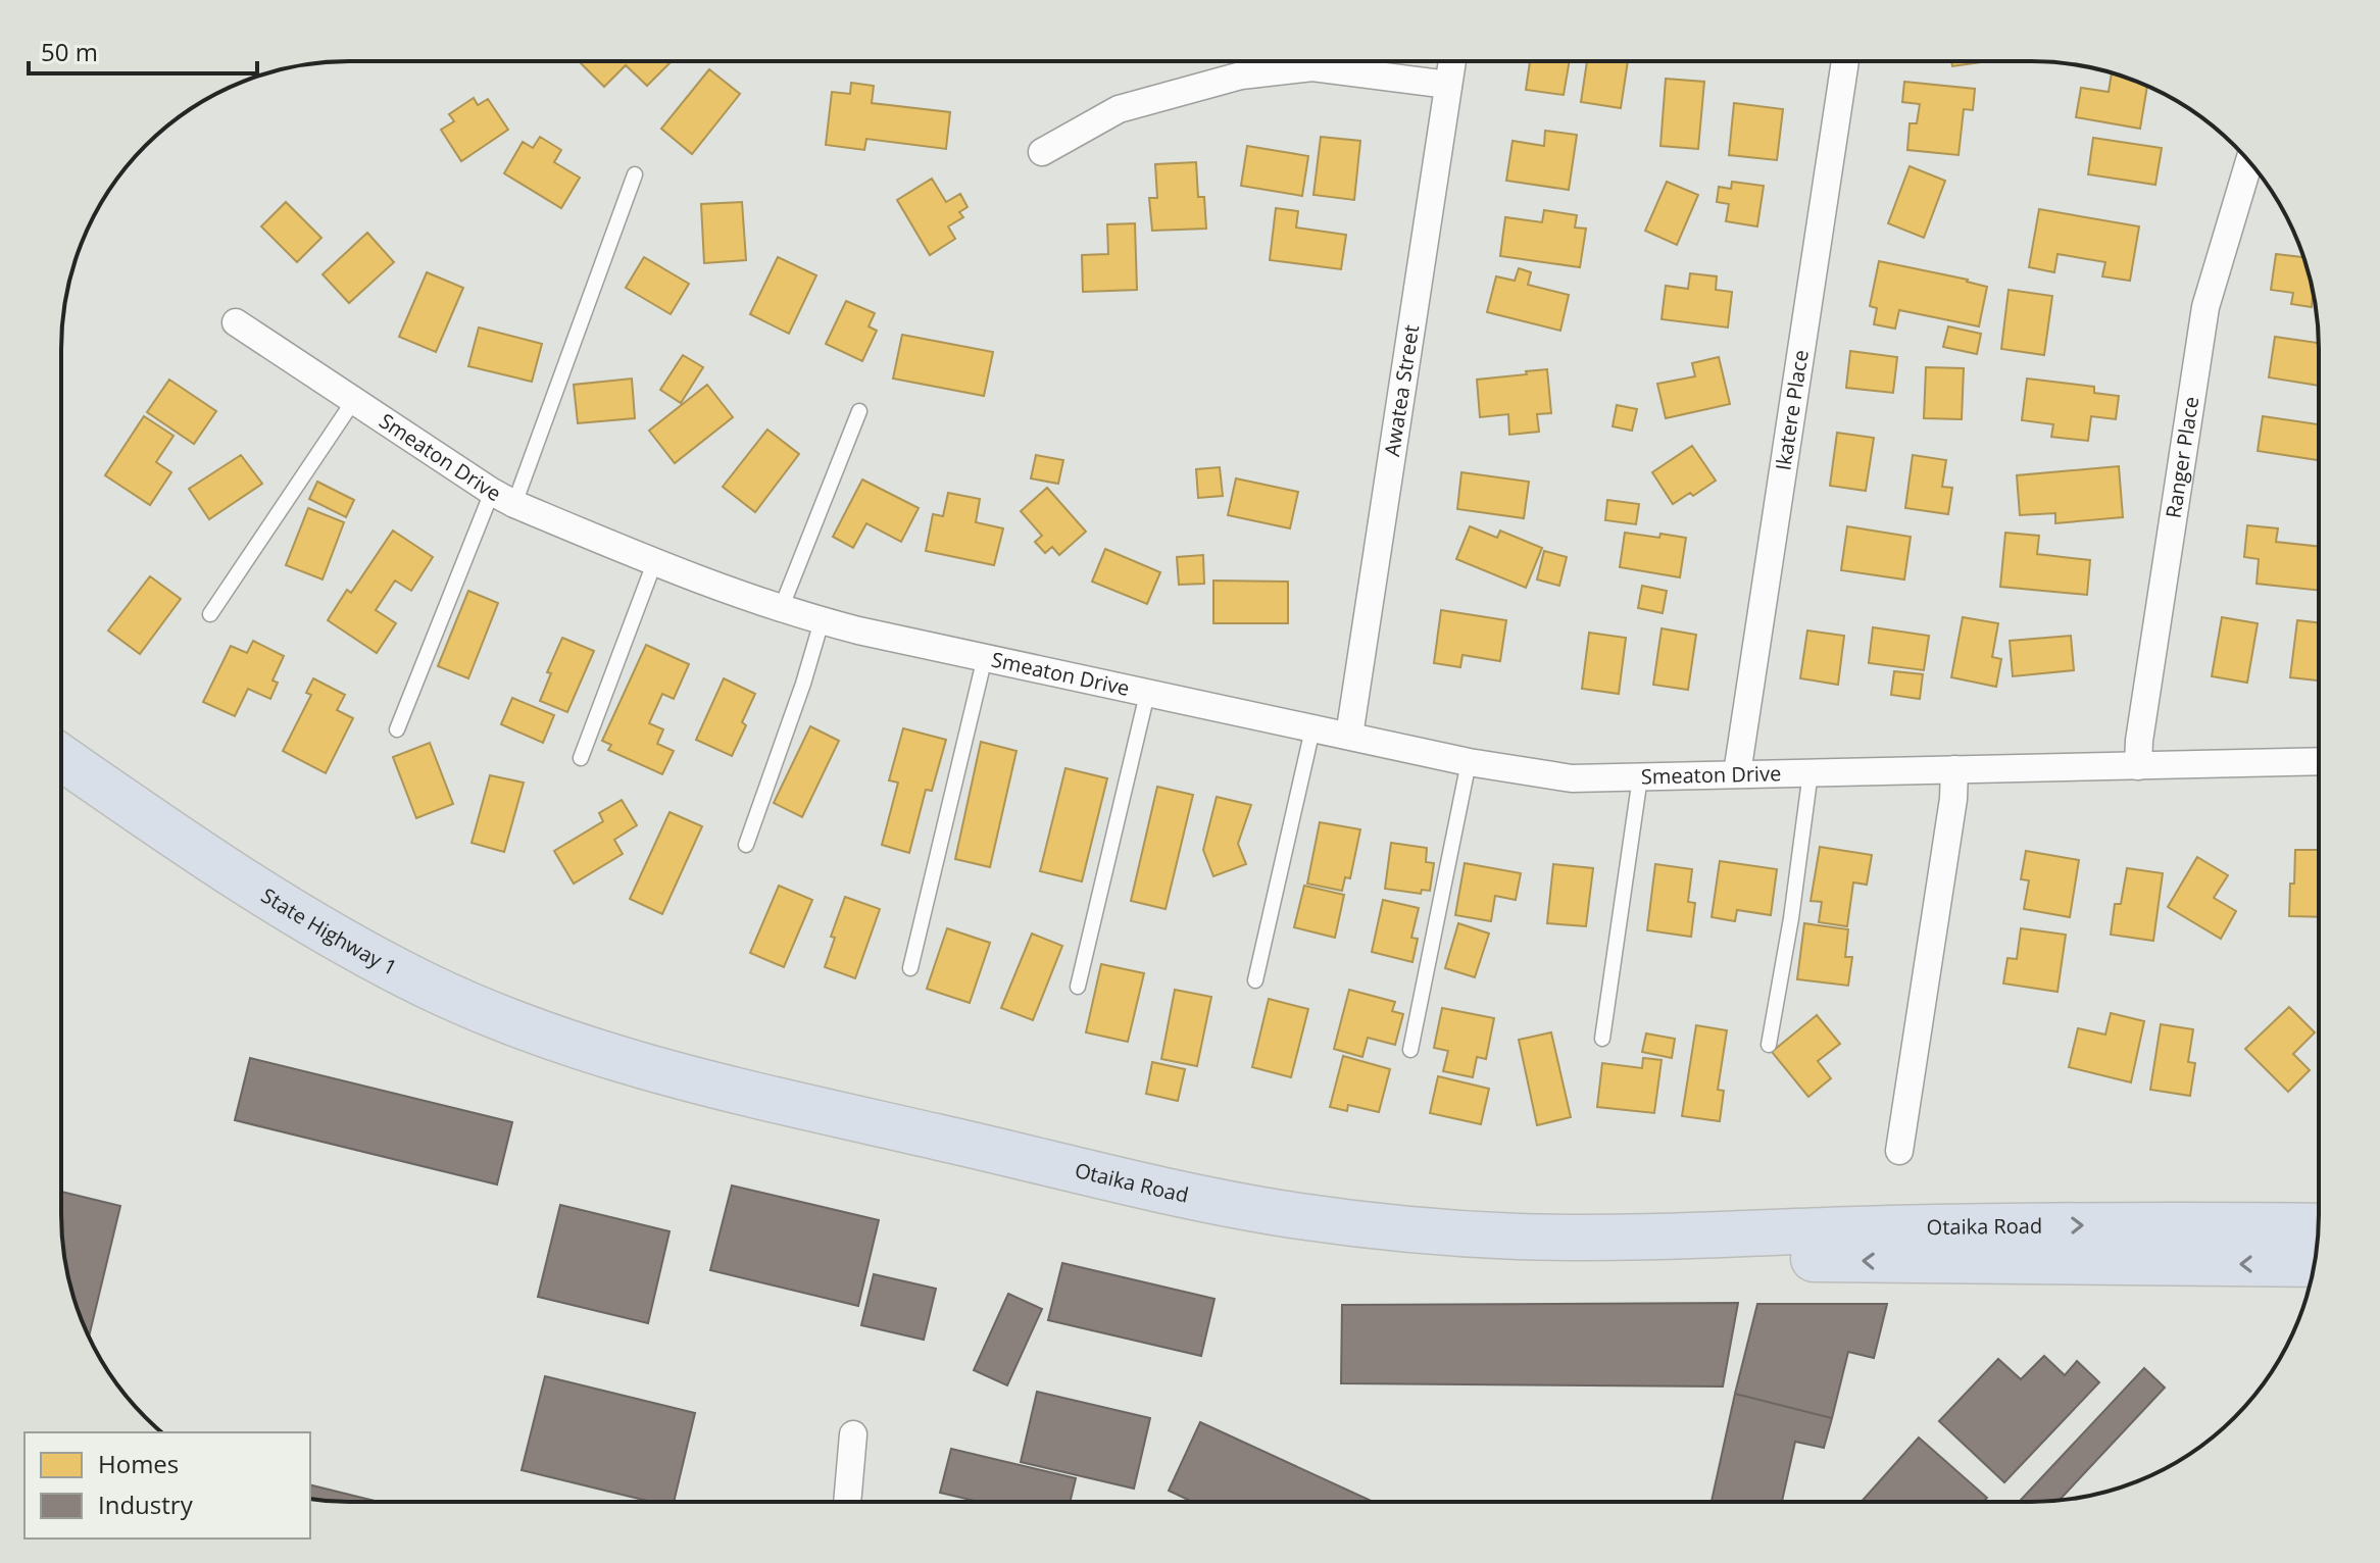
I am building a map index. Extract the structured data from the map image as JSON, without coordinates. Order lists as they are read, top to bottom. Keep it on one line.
{"streets":{"highway":["State Highway 1","Otaika Road"],"street":["Awatea Street","Ikatere Place","Smeaton Drive","Ranger Place"]},"crossings":[["Awatea Street","Smeaton Drive"],["Ikatere Place","Smeaton Drive"],["Smeaton Drive","Ranger Place"],["State Highway 1","Otaika Road"]],"legend":["Homes","Industry"],"scale_bar":"50 m"}
